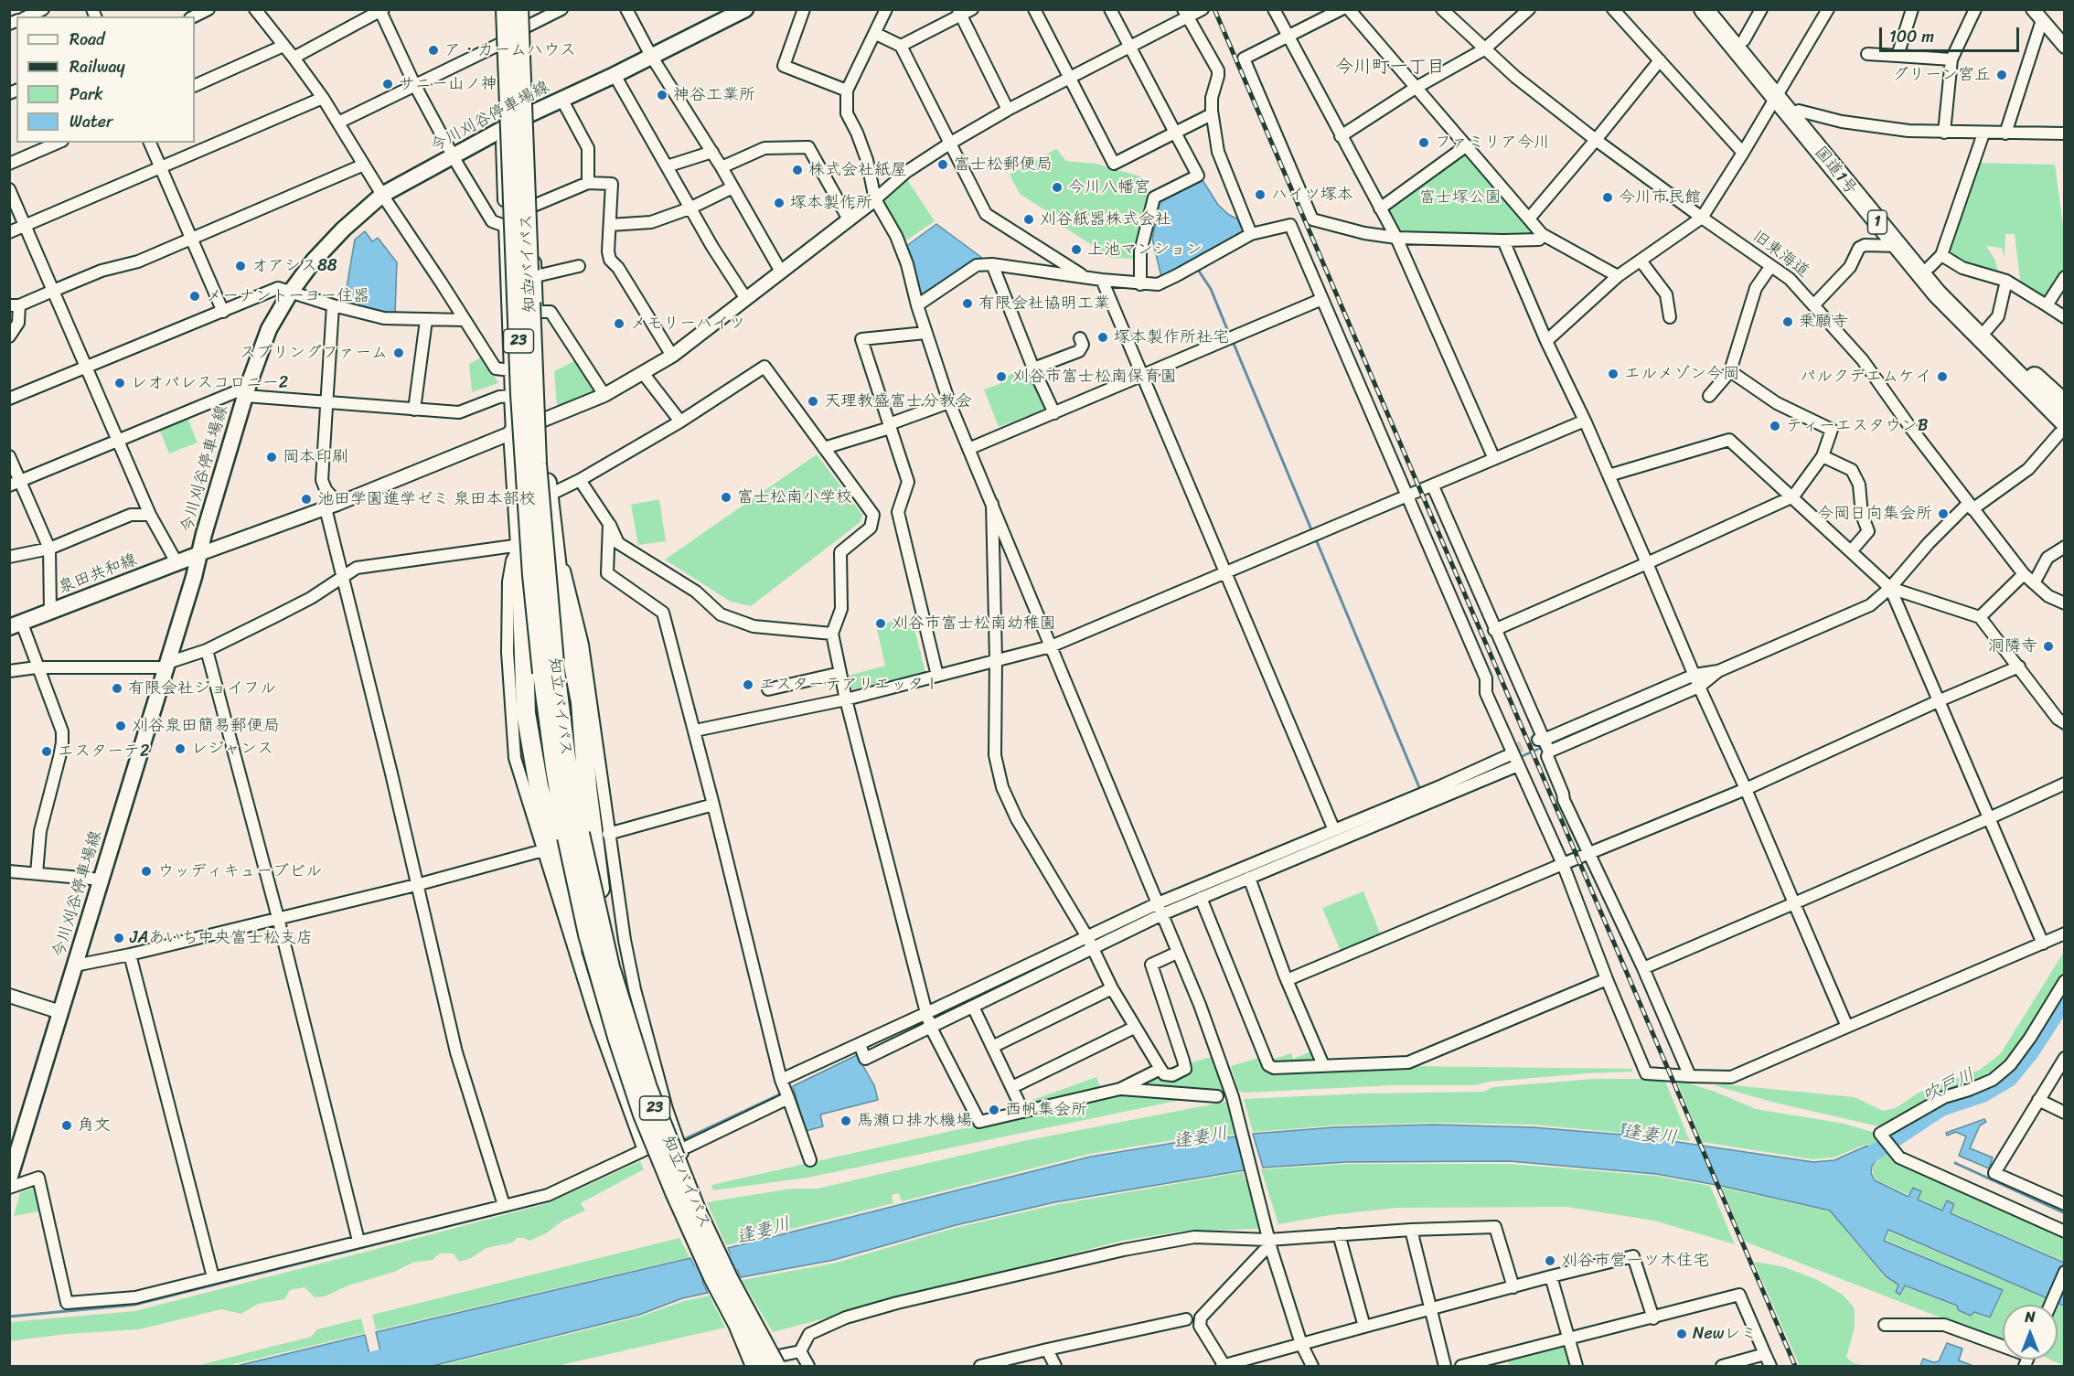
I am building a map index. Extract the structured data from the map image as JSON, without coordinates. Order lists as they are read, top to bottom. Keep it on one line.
{"streets":{"highway":["国道1号","1","知立バイパス","23"],"main road":["今川刈谷停車場線","泉田共和線"],"street":["旧東海道"]},"crossings":[["今川刈谷停車場線","泉田共和線"]],"districts":["今川町一丁目"],"water":["吹戸川","逢妻川"],"parks":["富士塚公園"],"places":["ア・カームハウス","グリーン宮丘","サニー山ノ神","神谷工業所","ファミリア今川","富士松郵便局","株式会社紙屋","今川八幡宮","ハイツ塚本","今川市民館","塚本製作所","刈谷紙器株式会社","上池マンション","オアシス88","メーナントーヨー住器","有限会社協明工業","乗願寺","メモリーハイツ","塚本製作所社宅","スプリングファーム","エルメゾン今岡","刈谷市富士松南保育園","パルクデエムケイ","レオパレスコロニー2","天理教盛富士分教会","ティーエスタウンB","岡本印刷","富士松南小学校","池田学園進学ゼミ 泉田本部校","今岡日向集会所","刈谷市富士松南幼稚園","洞隣寺","エスターテアリエッタⅠ","有限会社ジョイフル","刈谷泉田簡易郵便局","レジャンス","エスターテ2","ウッディキューブビル","JAあいち中央富士松支店","西帆集会所","馬瀬口排水機場","角文","刈谷市営一ツ木住宅","Newレミ"],"legend":["Road","Railway","Park","Water"],"scale_bar":"100 m","north":"top"}
